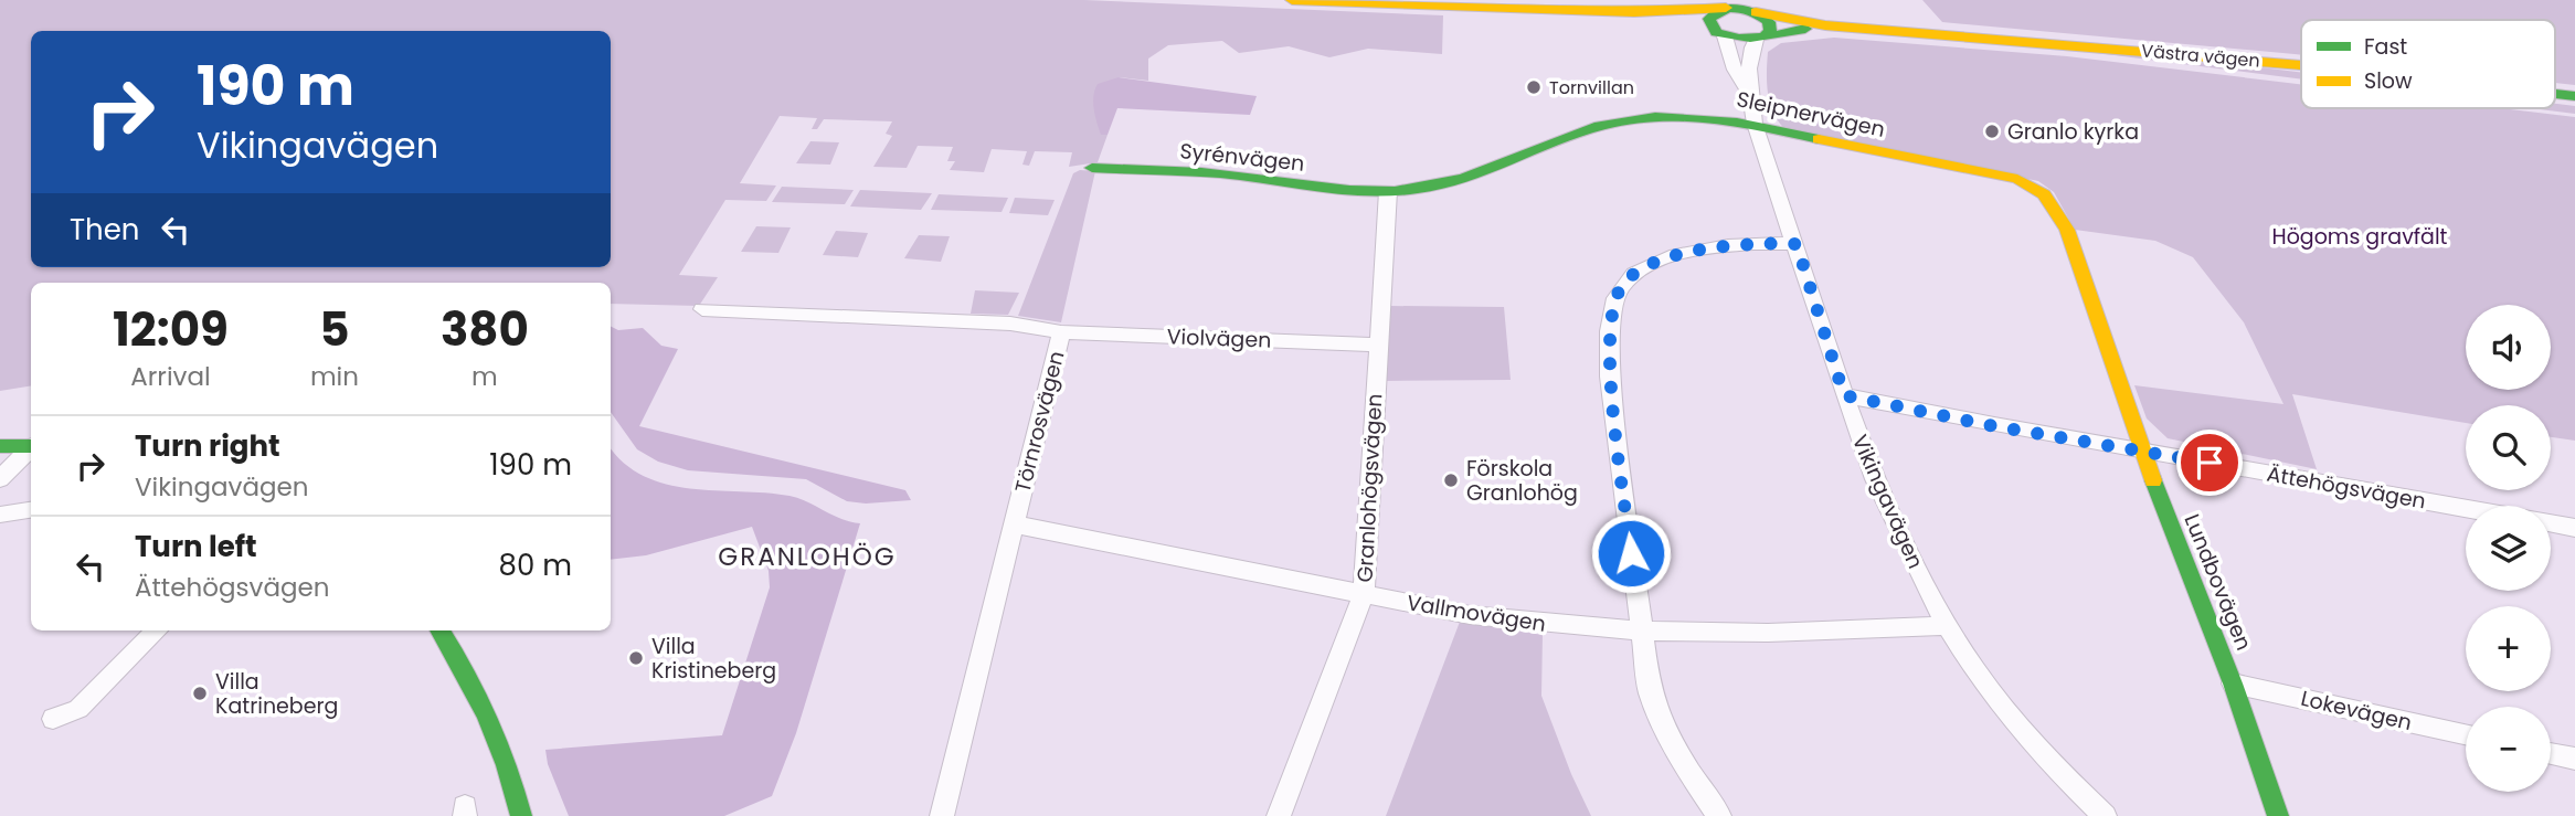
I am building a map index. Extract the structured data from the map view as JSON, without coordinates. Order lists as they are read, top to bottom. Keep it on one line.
{"streets":{"street":["Västra vägen","Sleipnervägen","Syrénvägen","Violvägen","Törnrosvägen","Ättehögsvägen","Granlohögsvägen","Vikingavägen","Lundbovägen","Vallmovägen","Lokevägen"]},"crossings":[["Västra vägen","Vikingavägen"],["Sleipnervägen","Syrénvägen"],["Sleipnervägen","Granlohögsvägen"],["Sleipnervägen","Vikingavägen"],["Sleipnervägen","Lundbovägen"],["Syrénvägen","Granlohögsvägen"],["Violvägen","Törnrosvägen"],["Violvägen","Granlohögsvägen"],["Törnrosvägen","Vallmovägen"],["Ättehögsvägen","Vikingavägen"],["Ättehögsvägen","Lundbovägen"],["Granlohögsvägen","Vallmovägen"],["Vikingavägen","Vallmovägen"],["Lundbovägen","Lokevägen"]],"districts":["GRANLOHÖG"],"parks":["Högoms gravfält"],"places":["Tornvillan","Granlo kyrka","Förskola Granlohög","Villa Kristineberg","Villa Katrineberg"],"legend":["Fast","Slow"],"page":{"turn":["190 m","Vikingavägen"],"then":"Then","eta":["12:09","Arrival","5","min","380","m"],"map_buttons":["+","−"],"list":[{"name":"Turn right","note":"Vikingavägen","value":"190 m"},{"name":"Turn left","note":"Ättehögsvägen","value":"80 m"}]}}
